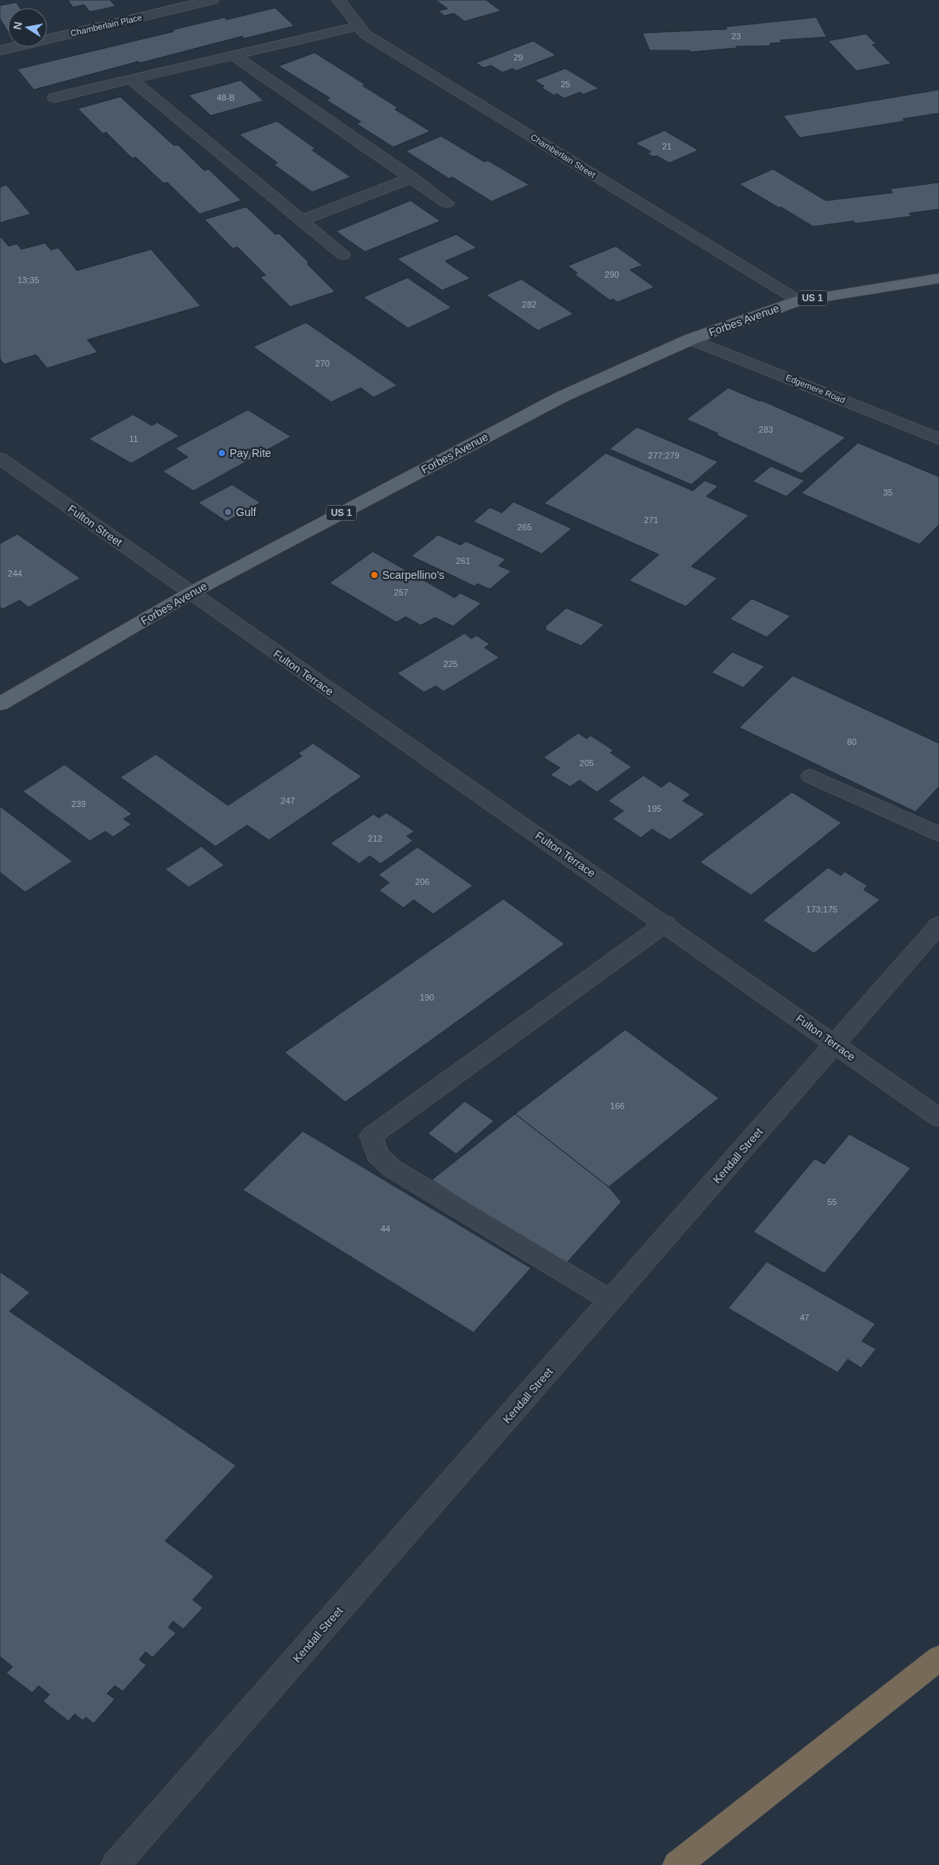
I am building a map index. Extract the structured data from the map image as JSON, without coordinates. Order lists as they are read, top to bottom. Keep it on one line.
{"streets":{"main road":["US 1","Forbes Avenue"],"street":["Chamberlain Place","Chamberlain Street","Edgemere Road","Fulton Street","Fulton Terrace","Kendall Street"]},"crossings":[["Chamberlain Street","Forbes Avenue"],["Forbes Avenue","Edgemere Road"],["Forbes Avenue","Fulton Street"],["Forbes Avenue","Fulton Terrace"],["Fulton Street","Fulton Terrace"],["Fulton Terrace","Kendall Street"]],"places":["Pay Rite","Gulf","Scarpellino’s"],"house_numbers":["23","29","25","48-B","21","290","13;35","282","270","283","11","277;279","35","271","265","261","244","257","225","80","205","247","239","195","212","206","173;175","190","166","55","44","47"],"north":"left"}
